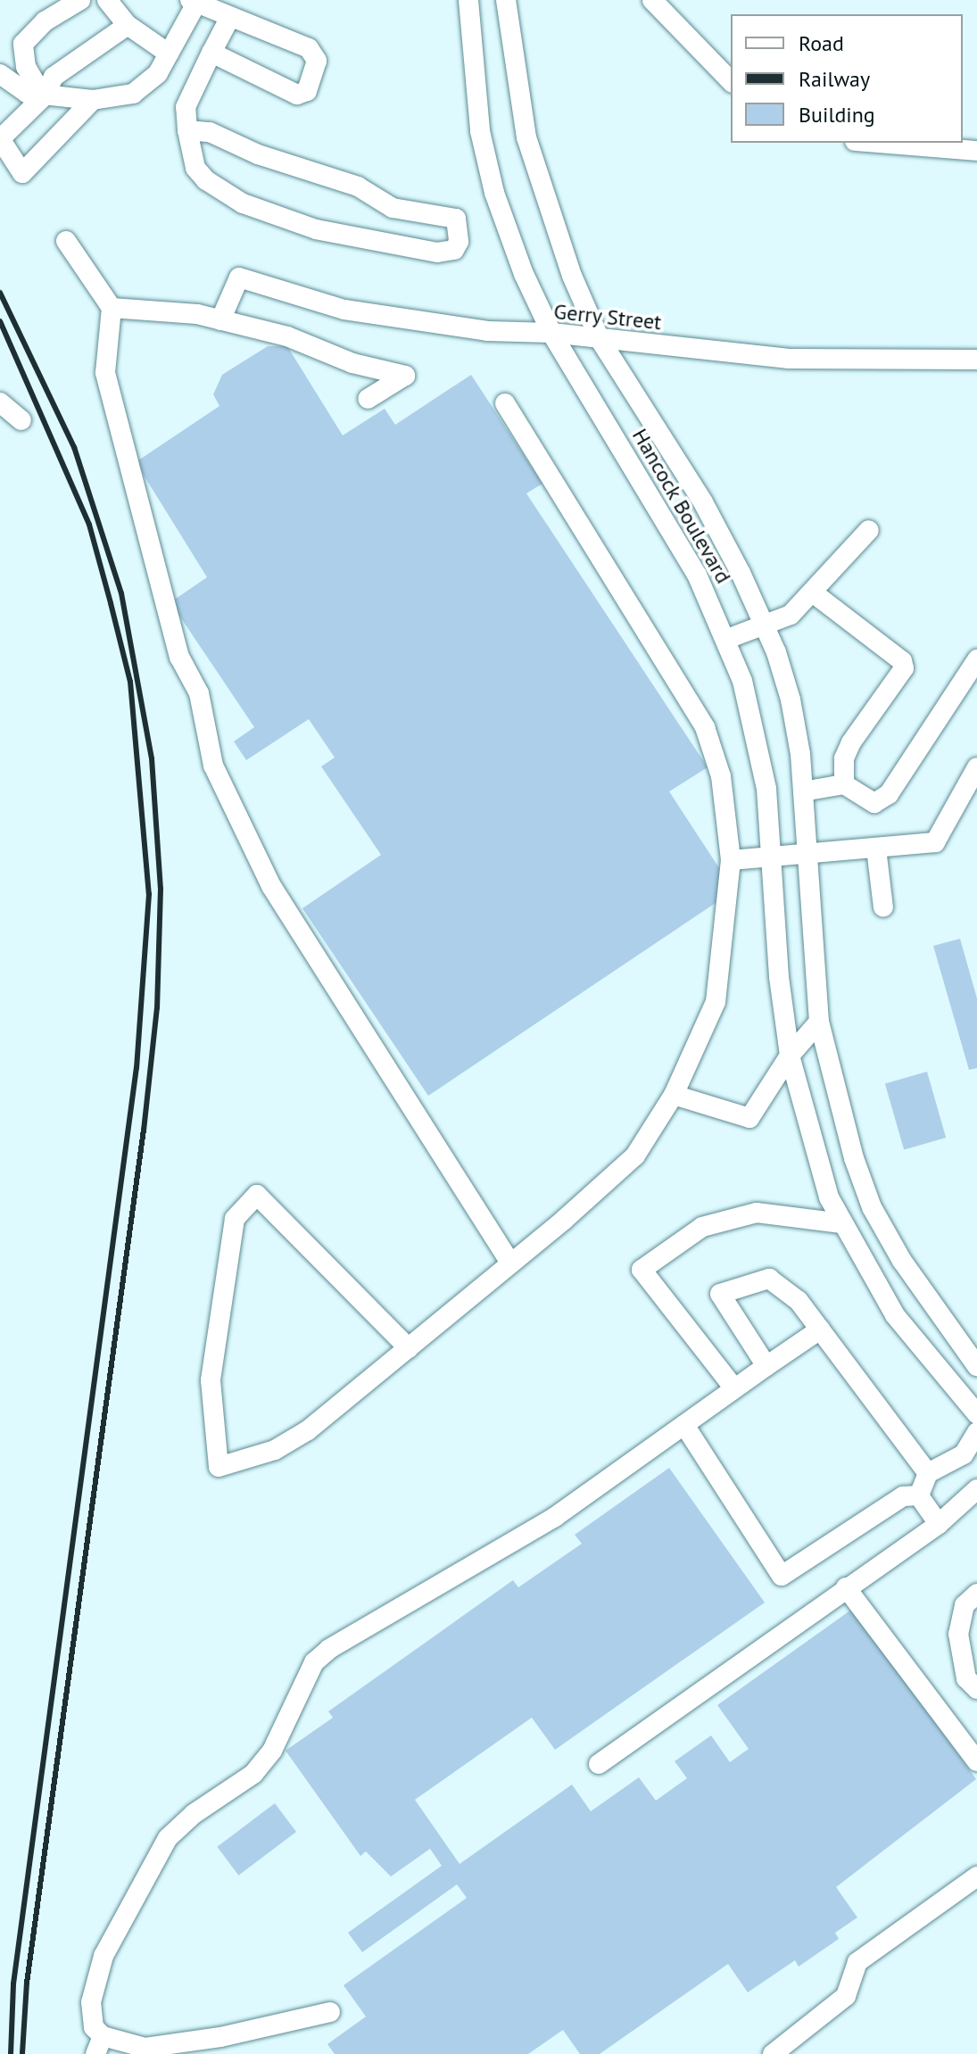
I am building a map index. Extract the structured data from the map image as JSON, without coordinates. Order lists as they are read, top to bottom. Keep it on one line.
{"streets":{"street":["Gerry Street","Hancock Boulevard"]},"crossings":[["Gerry Street","Hancock Boulevard"]],"legend":["Road","Railway","Building"]}
